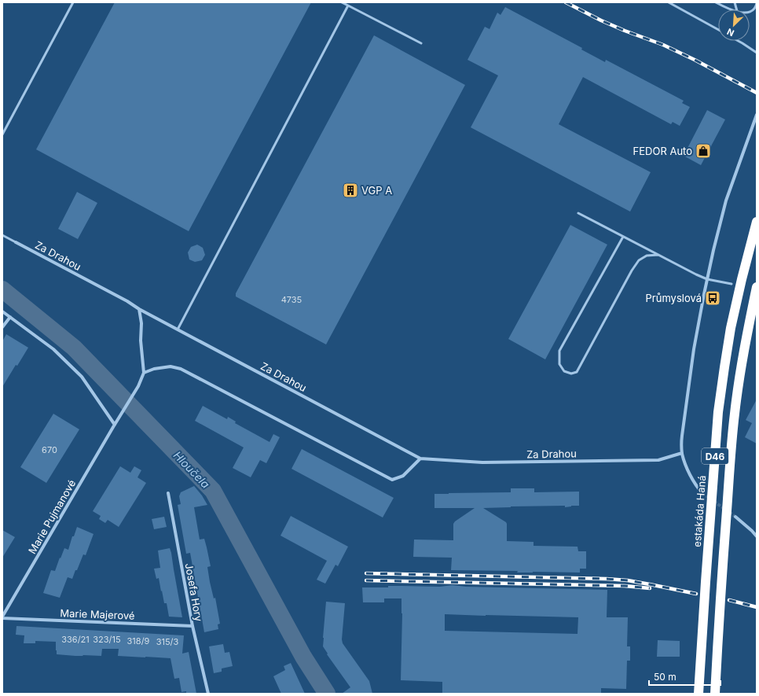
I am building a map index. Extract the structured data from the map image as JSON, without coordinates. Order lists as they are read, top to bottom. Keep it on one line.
{"streets":{"highway":["D46","estakáda Haná"],"street":["Za Drahou","Marie Pujmanové","Josefa Hory","Marie Majerové"]},"crossings":[["Marie Pujmanové","Marie Majerové"],["Josefa Hory","Marie Majerové"]],"water":["Hloučela"],"places":{"shop":["FEDOR Auto"],"building":["VGP A"],"bus stop":["Průmyslová"]},"house_numbers":["4735","670","336/21","323/15","318/9","315/3"],"scale_bar":"50 m","north":"bottom left"}
